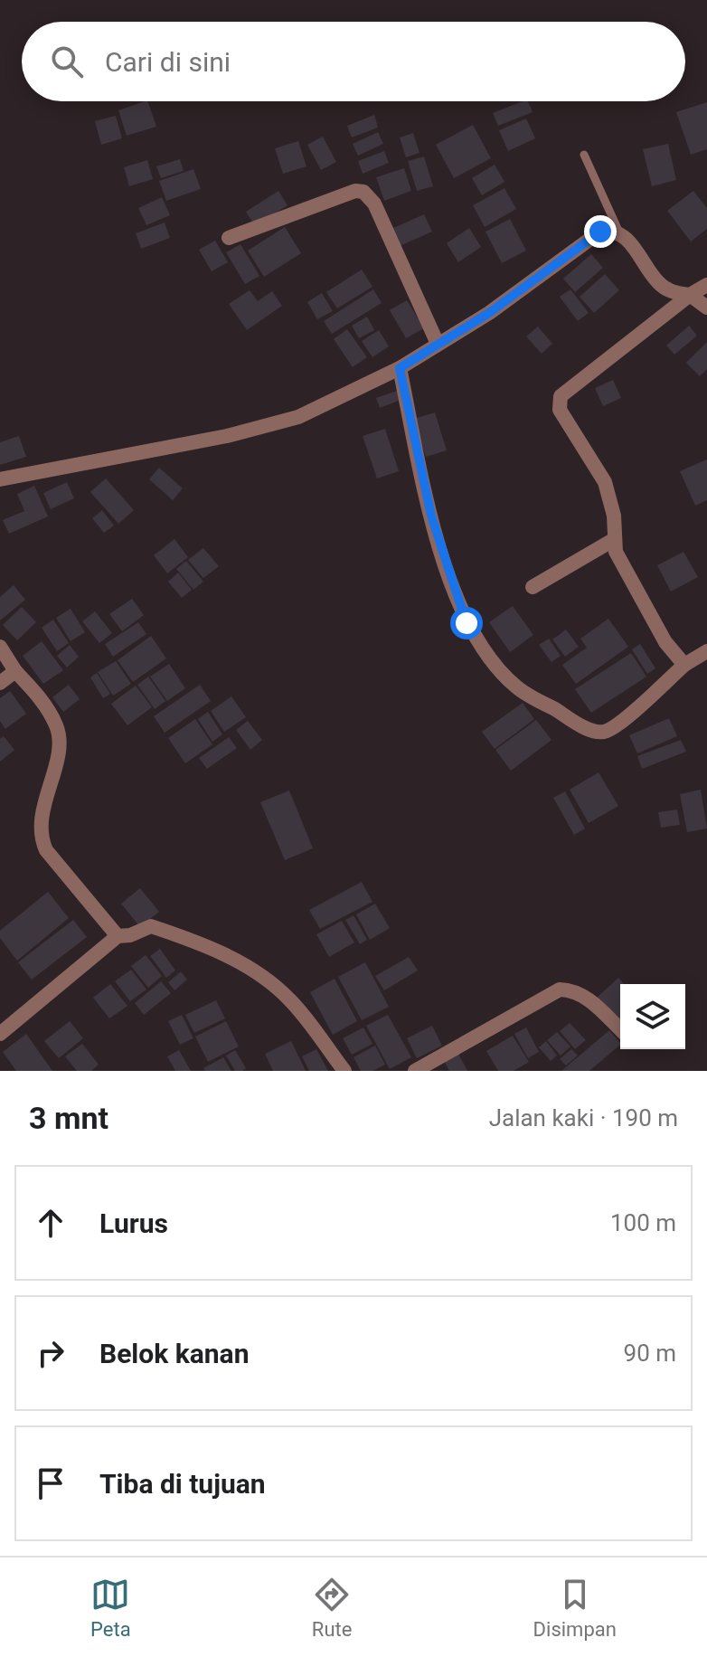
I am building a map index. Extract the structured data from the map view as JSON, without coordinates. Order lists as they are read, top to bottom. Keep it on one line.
{"page":{"search":"Cari di sini","heading":["3 mnt","Jalan kaki · 190 m"],"list":[["Lurus","100 m"],["Belok kanan","90 m"],"Tiba di tujuan"],"nav":["Peta","Rute","Disimpan"]}}
